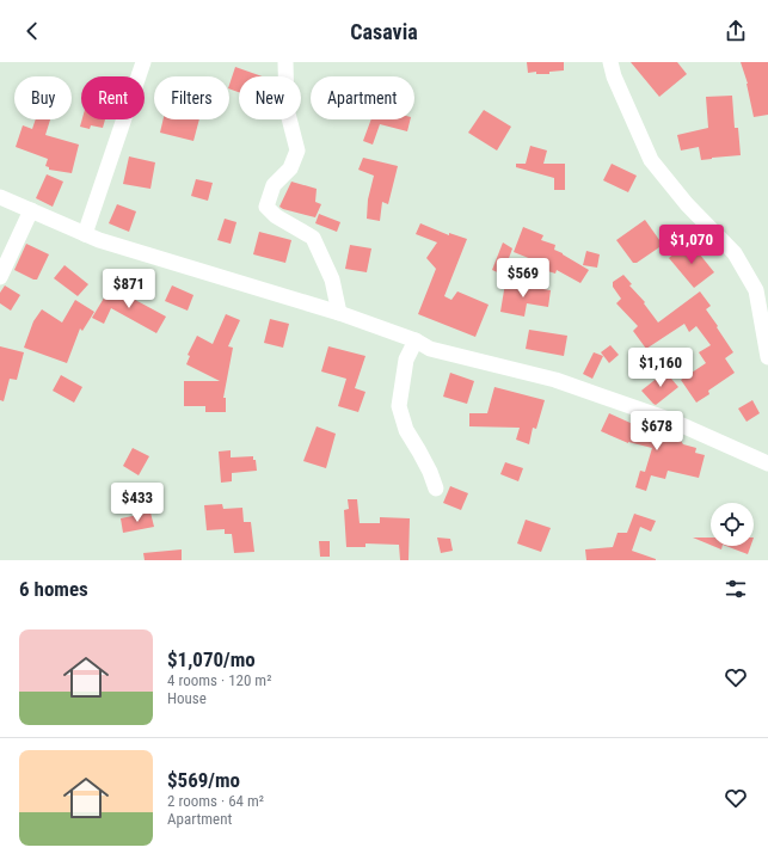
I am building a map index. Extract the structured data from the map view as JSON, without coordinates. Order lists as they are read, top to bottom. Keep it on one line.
{"page":{"header":"Casavia","chip":["Buy","Rent","Filters","New","Apartment"],"price":["$1,070","$569","$871","$1,160","$678","$433"],"heading":"6 homes","list":[{"name":"$1,070/mo","note":"4 rooms · 120 m² · House"},{"name":"$569/mo","note":"2 rooms · 64 m² · Apartment"}]}}
